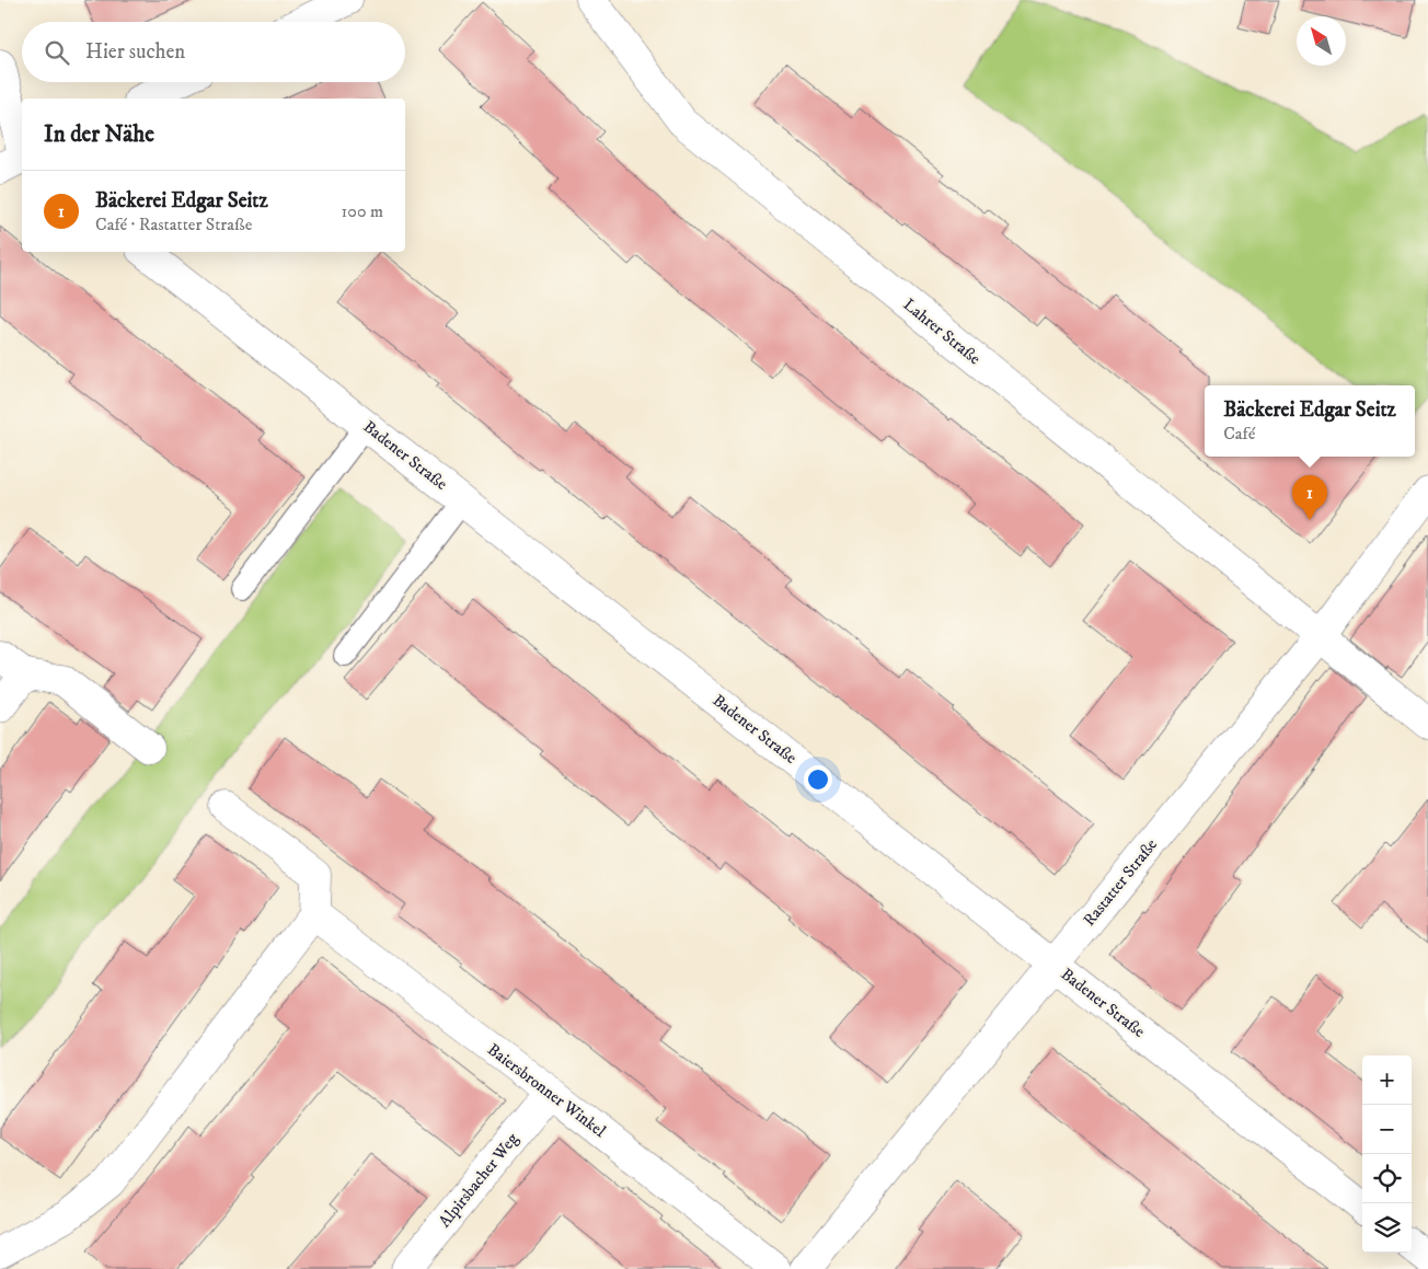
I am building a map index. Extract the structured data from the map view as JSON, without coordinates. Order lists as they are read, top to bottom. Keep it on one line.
{"streets":{"street":["Lahrer Straße","Badener Straße","Rastatter Straße","Baiersbronner Winkel","Alpirsbacher Weg"]},"crossings":[["Lahrer Straße","Rastatter Straße"],["Badener Straße","Rastatter Straße"],["Baiersbronner Winkel","Alpirsbacher Weg"]],"north":"top left","page":{"search":"Hier suchen","heading":"In der Nähe","list":[{"mark":"1","name":"Bäckerei Edgar Seitz","note":"Café · Rastatter Straße","value":"100 m"}],"popup":["Bäckerei Edgar Seitz","Café"],"pins":"1","map_buttons":["+","−"]}}
